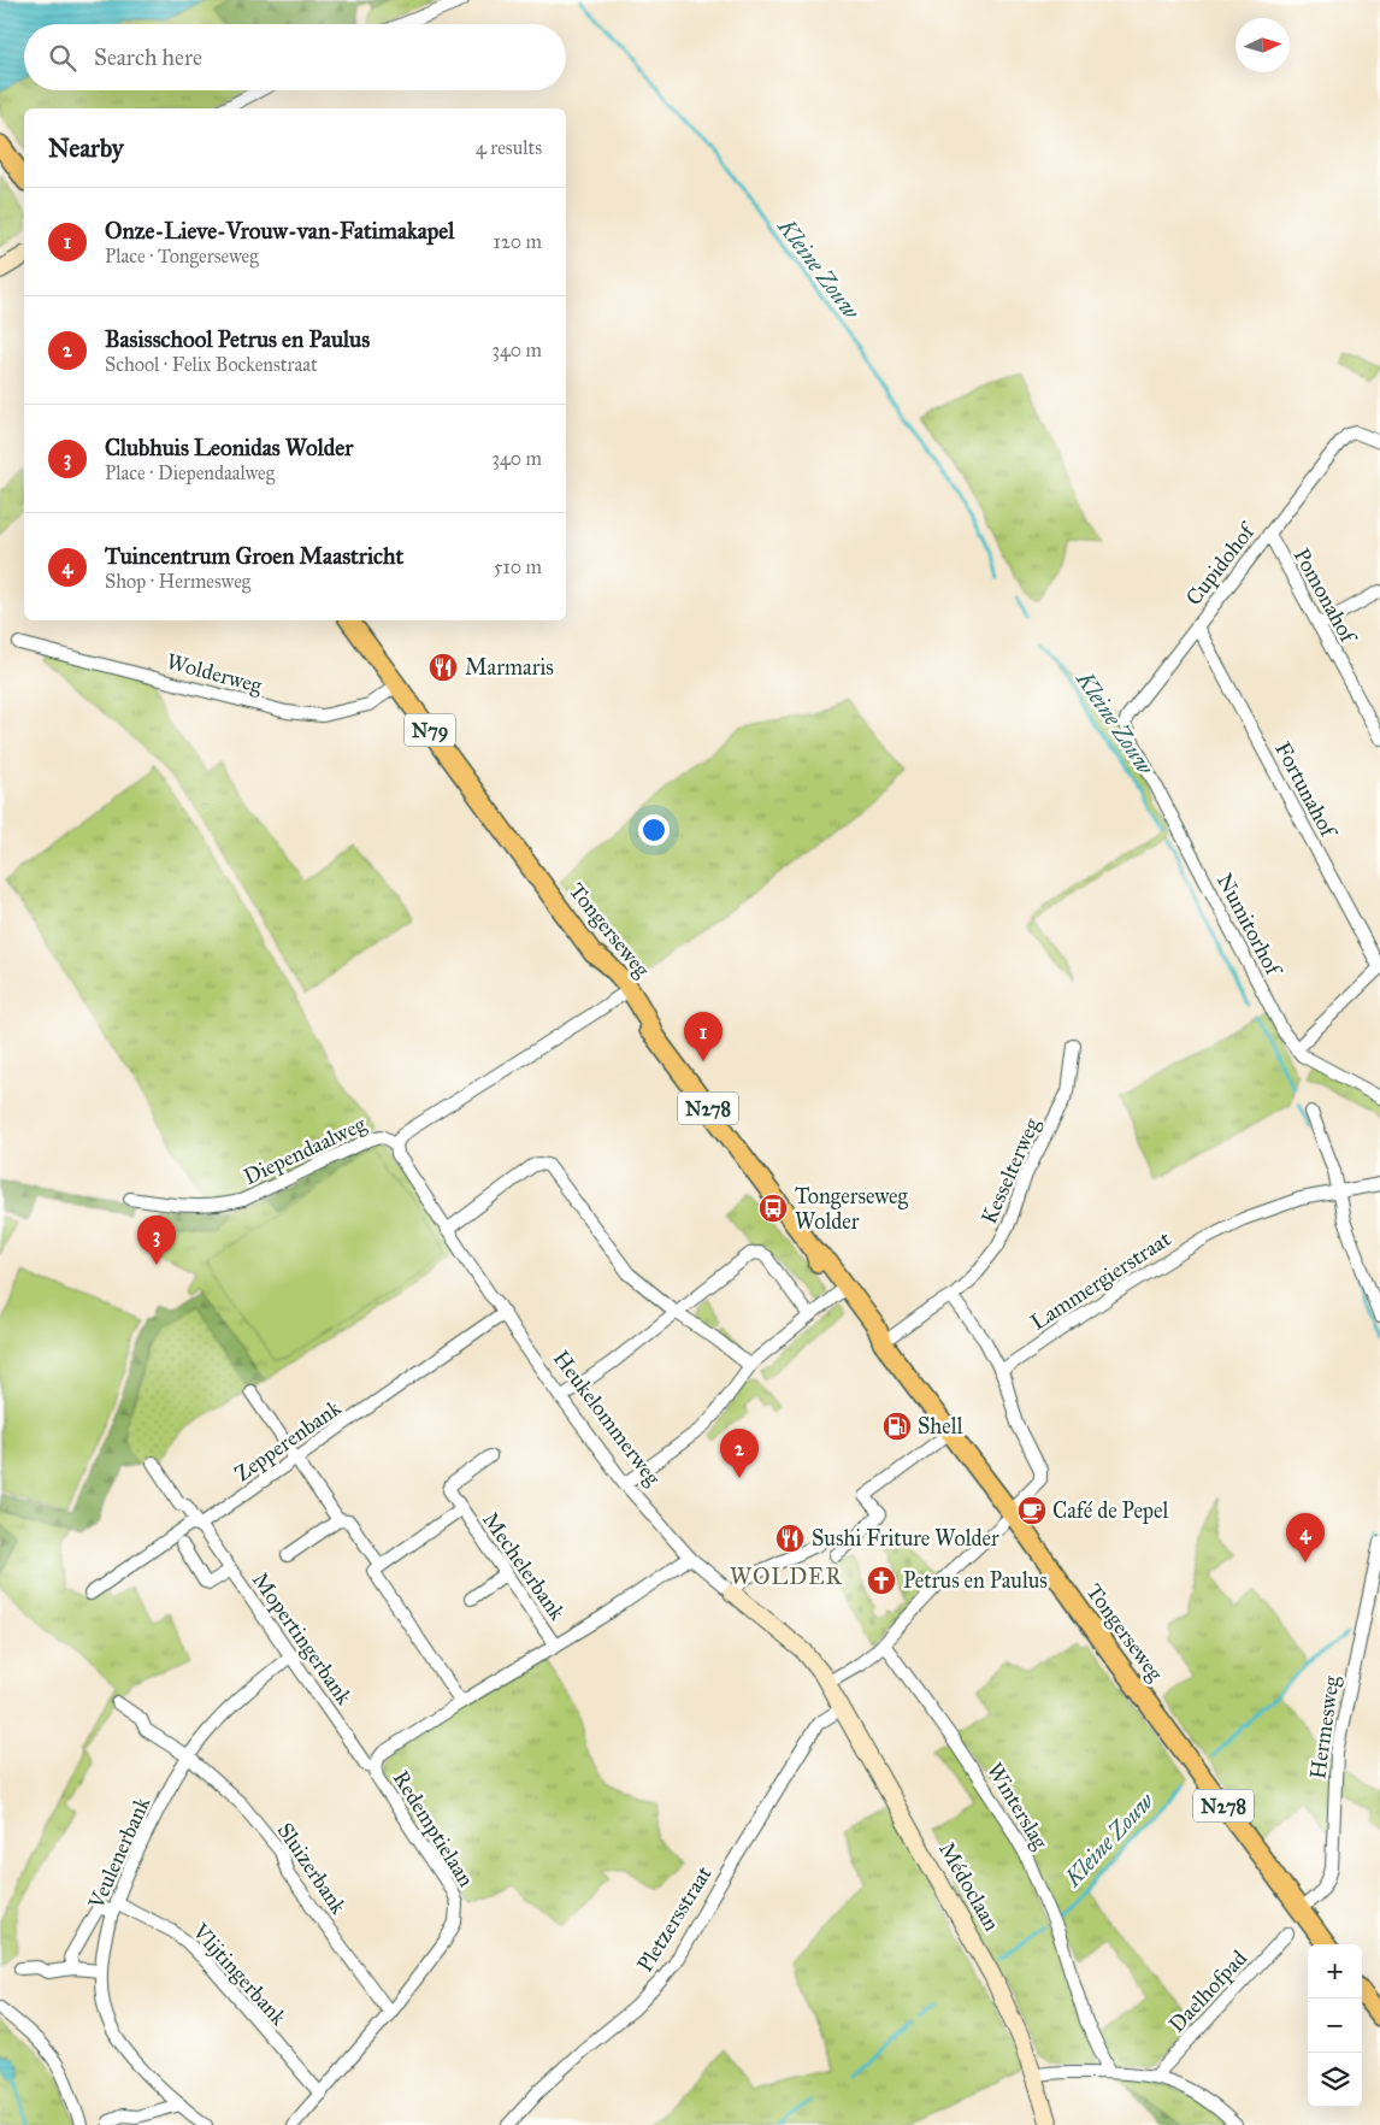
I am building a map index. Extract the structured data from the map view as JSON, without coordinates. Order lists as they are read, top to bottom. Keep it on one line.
{"streets":{"main road":["N79","Tongerseweg","N278"],"street":["Cupidohof","Pomonahof","Wolderweg","Fortunahof","Numitorhof","Diependaalweg","Kesselterweg","Lammergierstraat","Heukelommerweg","Zepperenbank","Mechelerbank","Mopertingerbank","Hermesweg","Winterslag","Redemptielaan","Veulenerbank","Sluizerbank","Médoclaan","Pletzersstraat","Vlijtingerbank","Daelhofpad"]},"crossings":[["Cupidohof","Pomonahof"],["Cupidohof","Fortunahof"],["Cupidohof","Numitorhof"],["Wolderweg","N79"],["N79","Tongerseweg"],["Tongerseweg","Diependaalweg"],["Tongerseweg","Kesselterweg"],["Tongerseweg","Hermesweg"],["Diependaalweg","Heukelommerweg"],["Heukelommerweg","Zepperenbank"],["Heukelommerweg","Redemptielaan"],["Heukelommerweg","Médoclaan"],["Zepperenbank","Mopertingerbank"],["Mechelerbank","Redemptielaan"],["Mopertingerbank","Redemptielaan"],["Mopertingerbank","Veulenerbank"],["Redemptielaan","Sluizerbank"],["Redemptielaan","Vlijtingerbank"],["Veulenerbank","Sluizerbank"],["Veulenerbank","Vlijtingerbank"],["Médoclaan","Pletzersstraat"]],"districts":["WOLDER"],"water":["Kleine Zouw"],"places":{"restaurant":["Marmaris","Sushi Friture Wolder"],"bus stop":["Tongerseweg Wolder"],"fuel station":["Shell"],"cafe":["Café de Pepel"],"church":["Petrus en Paulus"]},"north":"right","page":{"search":"Search here","heading":["Nearby","4 results"],"list":[{"mark":"1","name":"Onze-Lieve-Vrouw-van-Fatimakapel","note":"Place · Tongerseweg","value":"120 m"},{"mark":"2","name":"Basisschool Petrus en Paulus","note":"School · Felix Bockenstraat","value":"340 m"},{"mark":"3","name":"Clubhuis Leonidas Wolder","note":"Place · Diependaalweg","value":"340 m"},{"mark":"4","name":"Tuincentrum Groen Maastricht","note":"Shop · Hermesweg","value":"510 m"}],"pins":["1","3","2","4"],"map_buttons":["+","−"]}}
